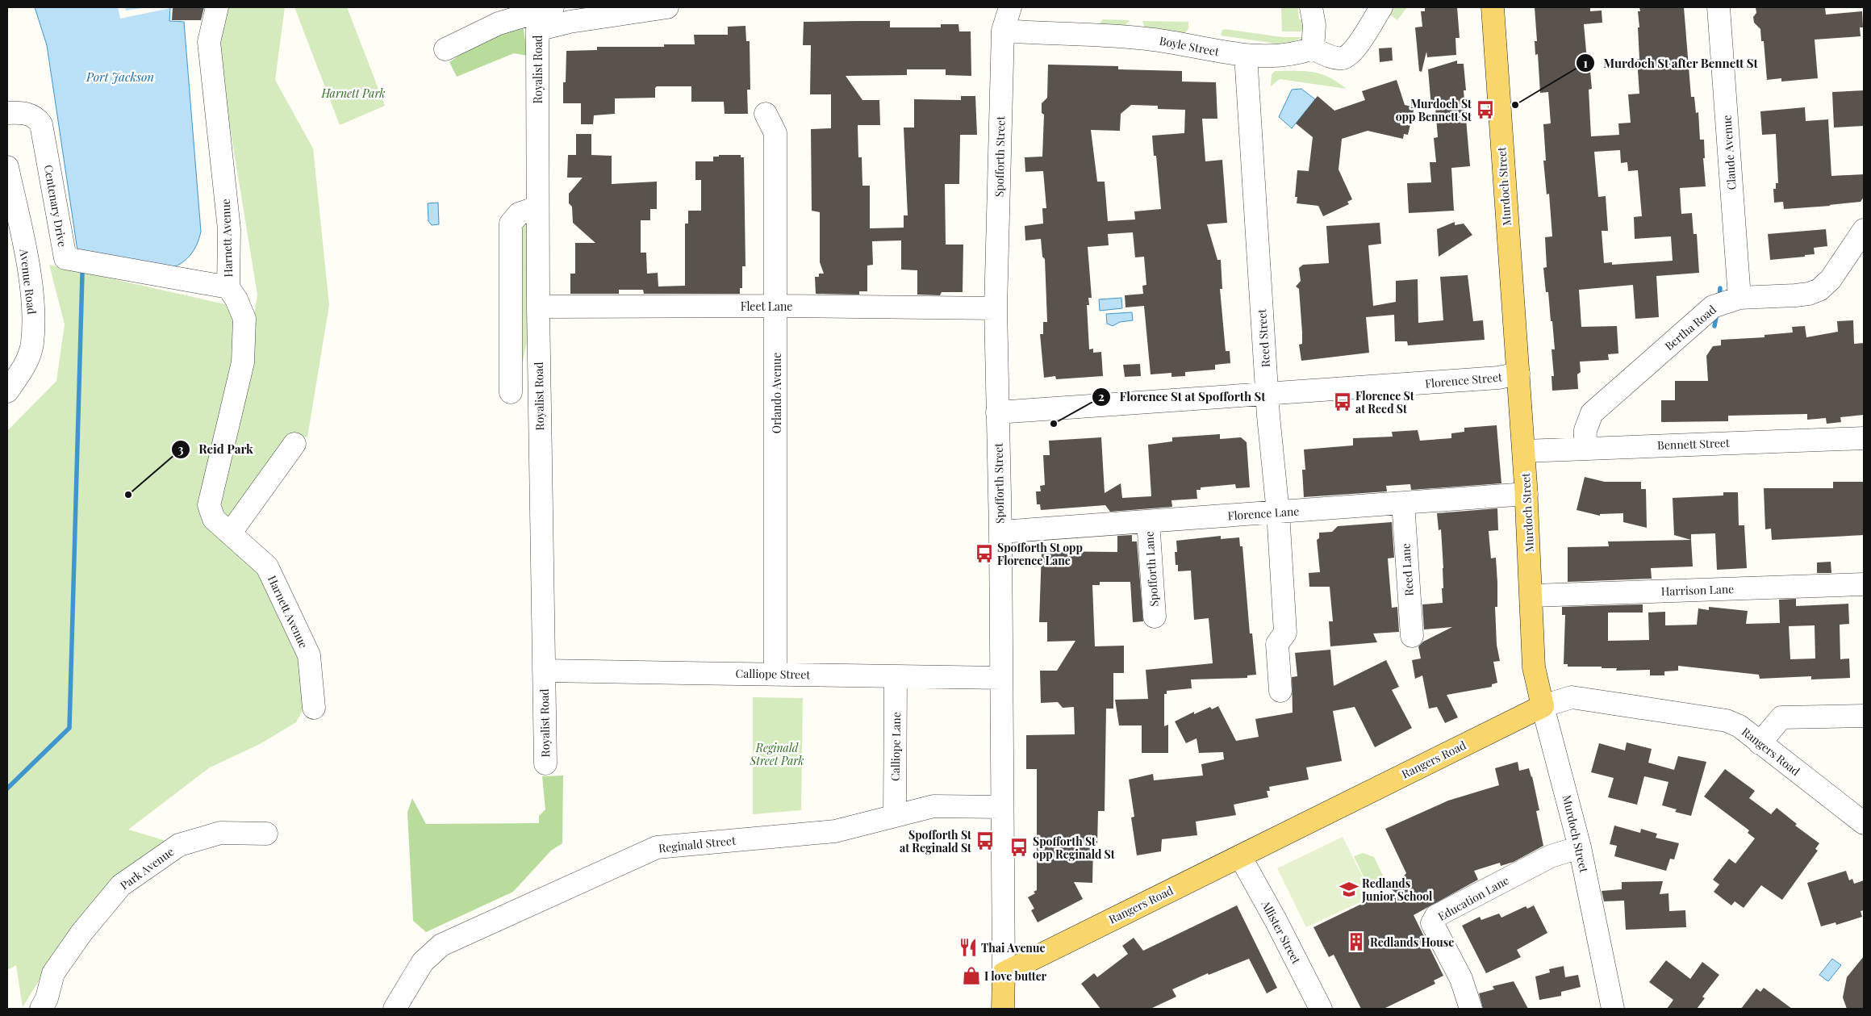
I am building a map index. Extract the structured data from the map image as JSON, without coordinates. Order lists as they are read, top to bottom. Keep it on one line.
{"streets":{"main road":["Spofforth Street","Murdoch Street","Rangers Road"],"street":["Boyle Street","Royalist Road","Claude Avenue","Centenary Drive","Harnett Avenue","Avenue Road","Fleet Lane","Bertha Road","Reed Street","Florence Street","Orlando Avenue","Bennett Street","Florence Lane","Spofforth Lane","Reed Lane","Harrison Lane","Calliope Street","Calliope Lane","Reginald Street","Park Avenue","Education Lane","Allister Street"]},"crossings":[["Boyle Street","Spofforth Street"],["Boyle Street","Reed Street"],["Royalist Road","Fleet Lane"],["Royalist Road","Calliope Street"],["Claude Avenue","Bertha Road"],["Spofforth Street","Fleet Lane"],["Spofforth Street","Florence Street"],["Spofforth Street","Florence Lane"],["Spofforth Street","Calliope Street"],["Spofforth Street","Rangers Road"],["Spofforth Street","Reginald Street"],["Murdoch Street","Florence Street"],["Murdoch Street","Bennett Street"],["Murdoch Street","Florence Lane"],["Murdoch Street","Harrison Lane"],["Murdoch Street","Rangers Road"],["Murdoch Street","Education Lane"],["Centenary Drive","Harnett Avenue"],["Fleet Lane","Orlando Avenue"],["Bertha Road","Bennett Street"],["Reed Street","Florence Street"],["Reed Street","Florence Lane"],["Orlando Avenue","Calliope Street"],["Florence Lane","Spofforth Lane"],["Florence Lane","Reed Lane"],["Calliope Street","Calliope Lane"],["Calliope Lane","Reginald Street"],["Rangers Road","Allister Street"]],"water":["Port Jackson"],"parks":["Harnett Park","Reginald Street Park"],"places":{"other":["Murdoch St after Bennett St","Florence St at Spofforth St","Reid Park"],"bus stop":["Murdoch St opp Bennett St","Florence St at Reed St","Spofforth St opp Florence Lane","Spofforth St at Reginald St","Spofforth St opp Reginald St"],"school or university":["Redlands Junior School"],"building":["Redlands House"],"restaurant":["Thai Avenue"],"shop":["I love butter"]}}
